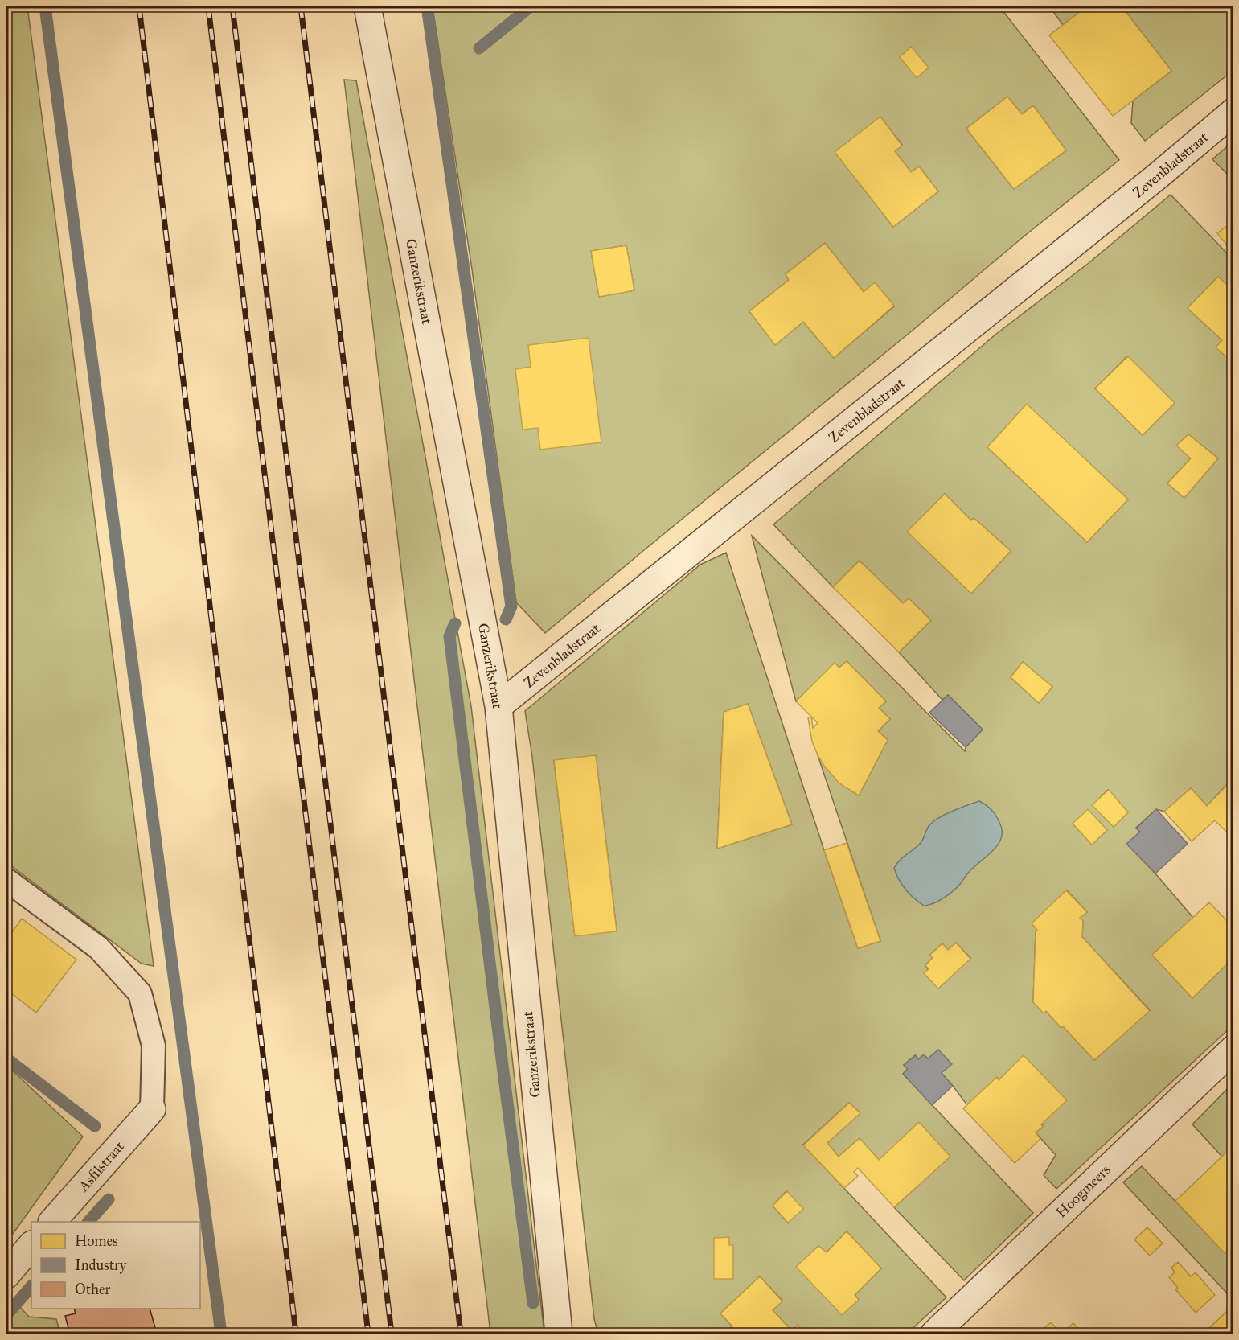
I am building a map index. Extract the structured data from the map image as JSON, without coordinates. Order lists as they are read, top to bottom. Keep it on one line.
{"streets":{"street":["Zevenbladstraat","Ganzerikstraat","Asfilstraat","Hoogmeers"]},"crossings":[["Zevenbladstraat","Ganzerikstraat"]],"legend":["Homes","Industry","Other"]}
